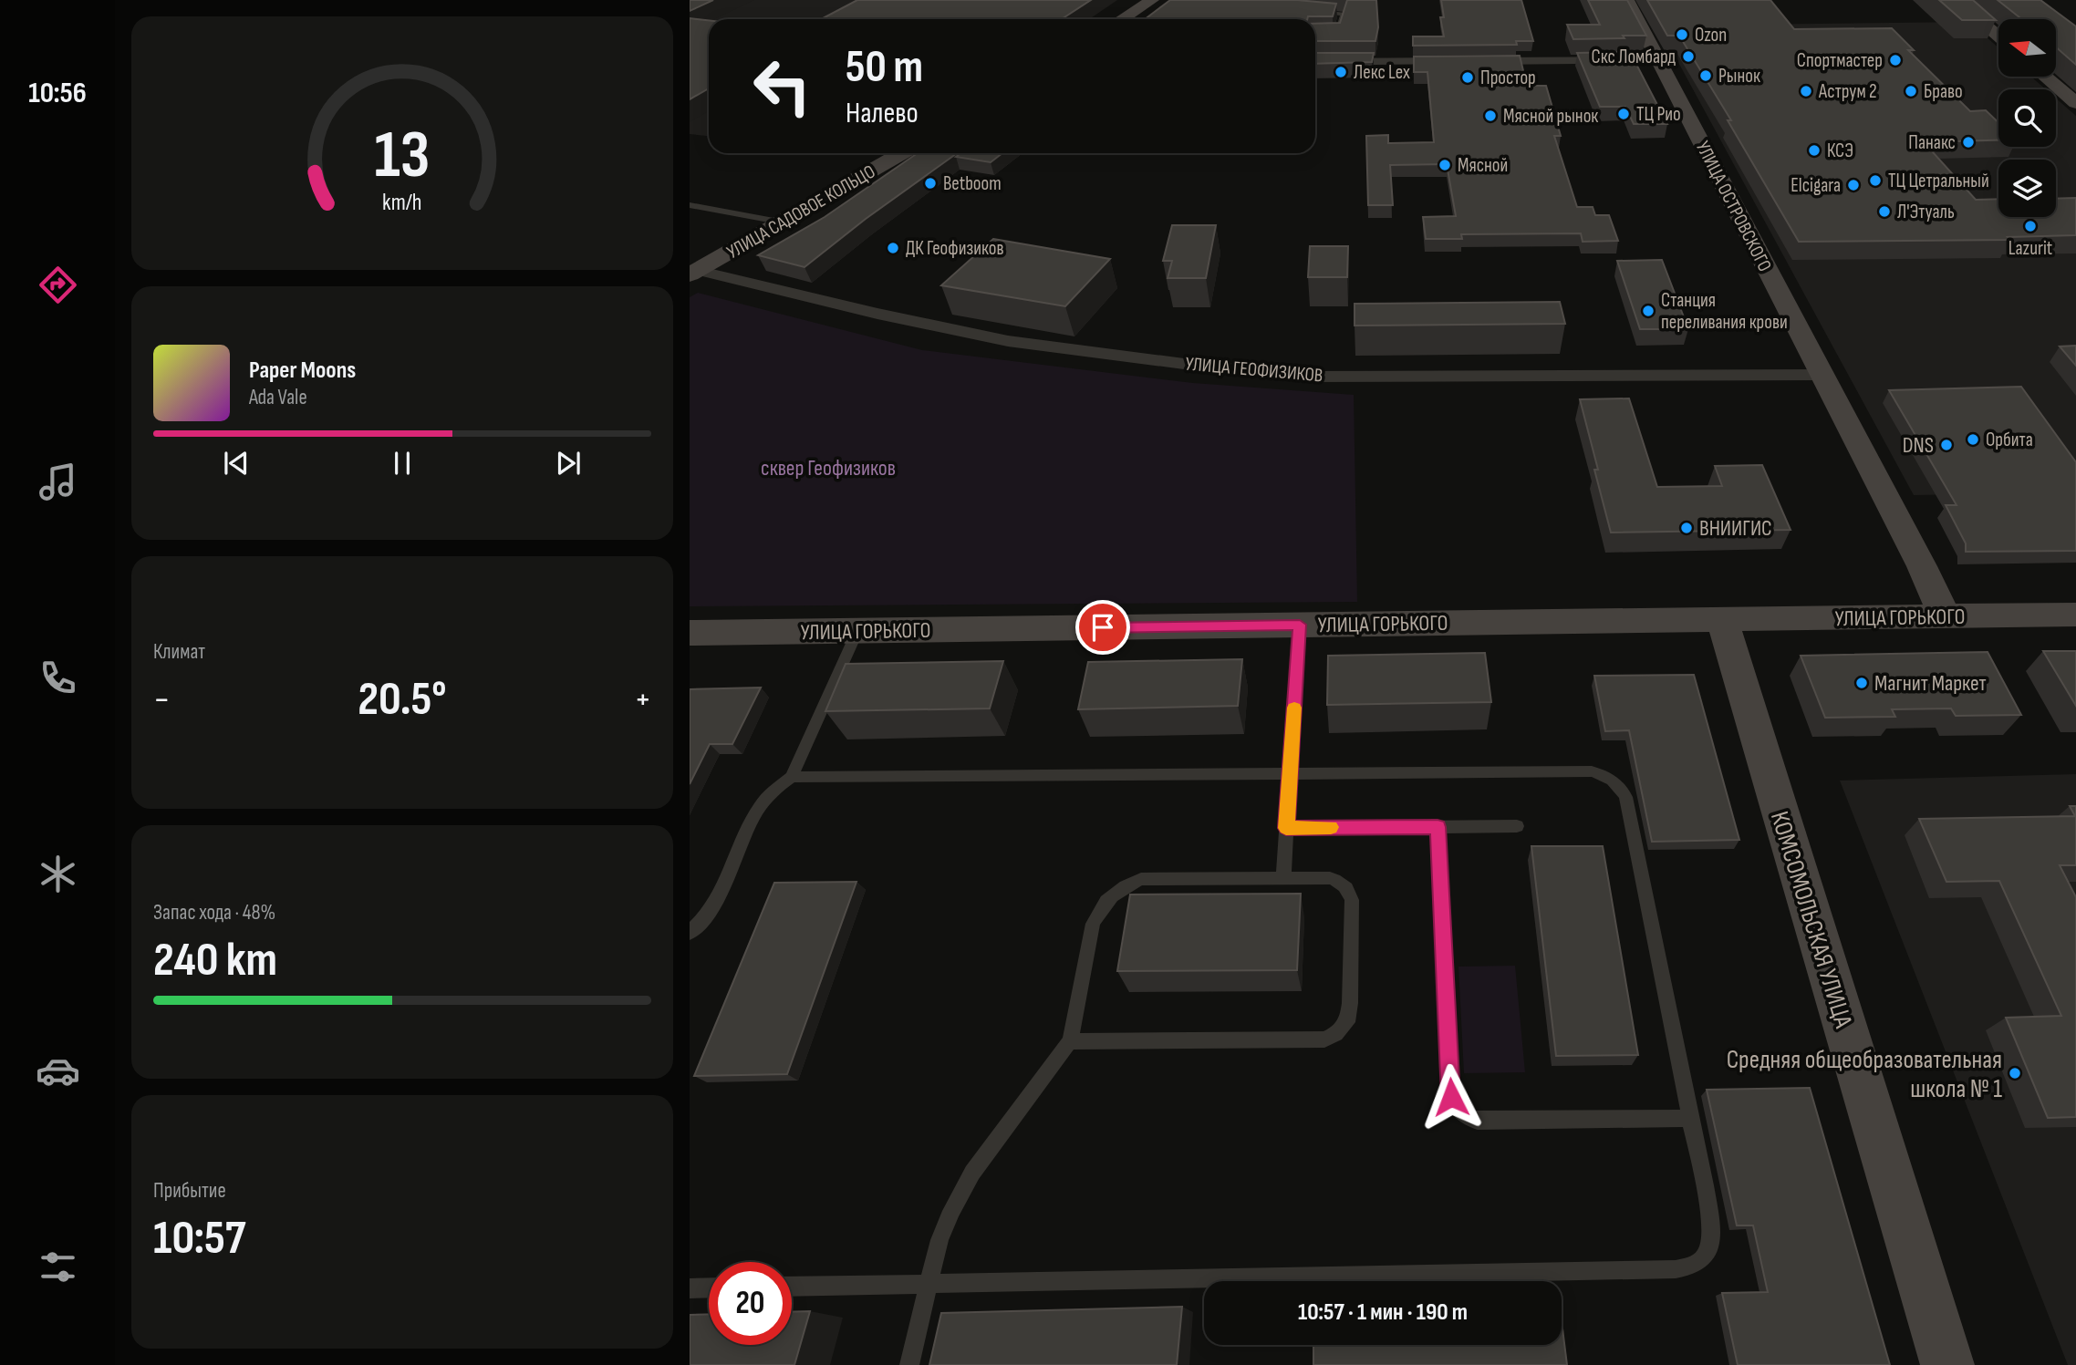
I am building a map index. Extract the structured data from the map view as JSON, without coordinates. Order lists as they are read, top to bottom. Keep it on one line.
{"streets":{"street":["УЛИЦА ОСТРОВСКОГО","УЛИЦА САДОВОЕ КОЛЬЦО","УЛИЦА ГЕОФИЗИКОВ","УЛИЦА ГОРЬКОГО","КОМСОМОЛЬСКАЯ УЛИЦА"]},"crossings":[["УЛИЦА ОСТРОВСКОГО","УЛИЦА ГЕОФИЗИКОВ"],["УЛИЦА ОСТРОВСКОГО","УЛИЦА ГОРЬКОГО"],["УЛИЦА САДОВОЕ КОЛЬЦО","УЛИЦА ГЕОФИЗИКОВ"],["УЛИЦА ГОРЬКОГО","КОМСОМОЛЬСКАЯ УЛИЦА"]],"parks":["cквер Геофизиков"],"places":["Ozon","Скс Ломбард","Спортмастер","Лекс Lex","Рынок","Простор","Аструм 2","Браво","ТЦ Рио","Мясной рынок","Панакс","КСЭ","Мясной","ТЦ Цетральный","Betboom","Elcigara","Л'Этуаль","Lazurit","ДК Геофизиков","Станция переливания крови","Орбита","DNS","ВНИИГИС","Магнит Маркет","Средняя общеобразовательная школа № 1"],"north":"left","page":{"tabs":"10:56","turn":["50 m","Налево"],"song":["Paper Moons","Ada Vale"],"tile":["Климат",["Запас хода · 48%","240 km"],["Прибытие","10:57"]],"heat":["−","20.5°","+"],"limit":"20","trip":"10:57 · 1 мин · 190 m","gauge":["13","km/h"]}}
